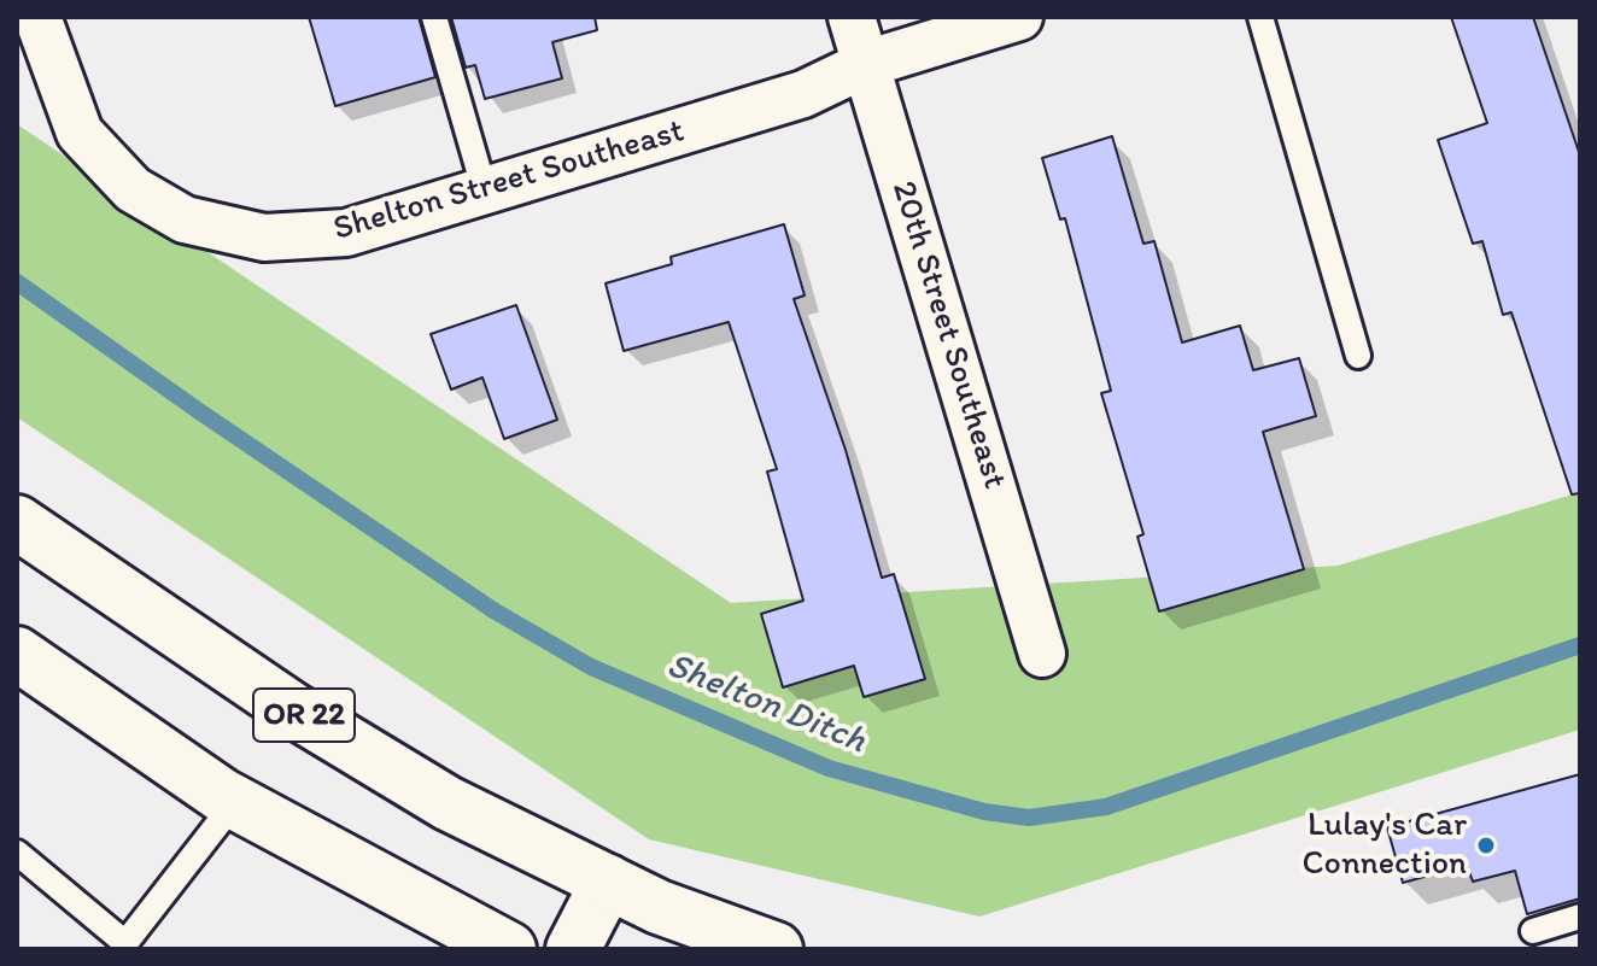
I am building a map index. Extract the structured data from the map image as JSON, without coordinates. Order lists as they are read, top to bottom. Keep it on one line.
{"streets":{"main road":["OR 22"],"street":["Shelton Street Southeast","20th Street Southeast"]},"crossings":[["Shelton Street Southeast","20th Street Southeast"]],"water":["Shelton Ditch"],"places":["Lulay's Car Connection"]}
